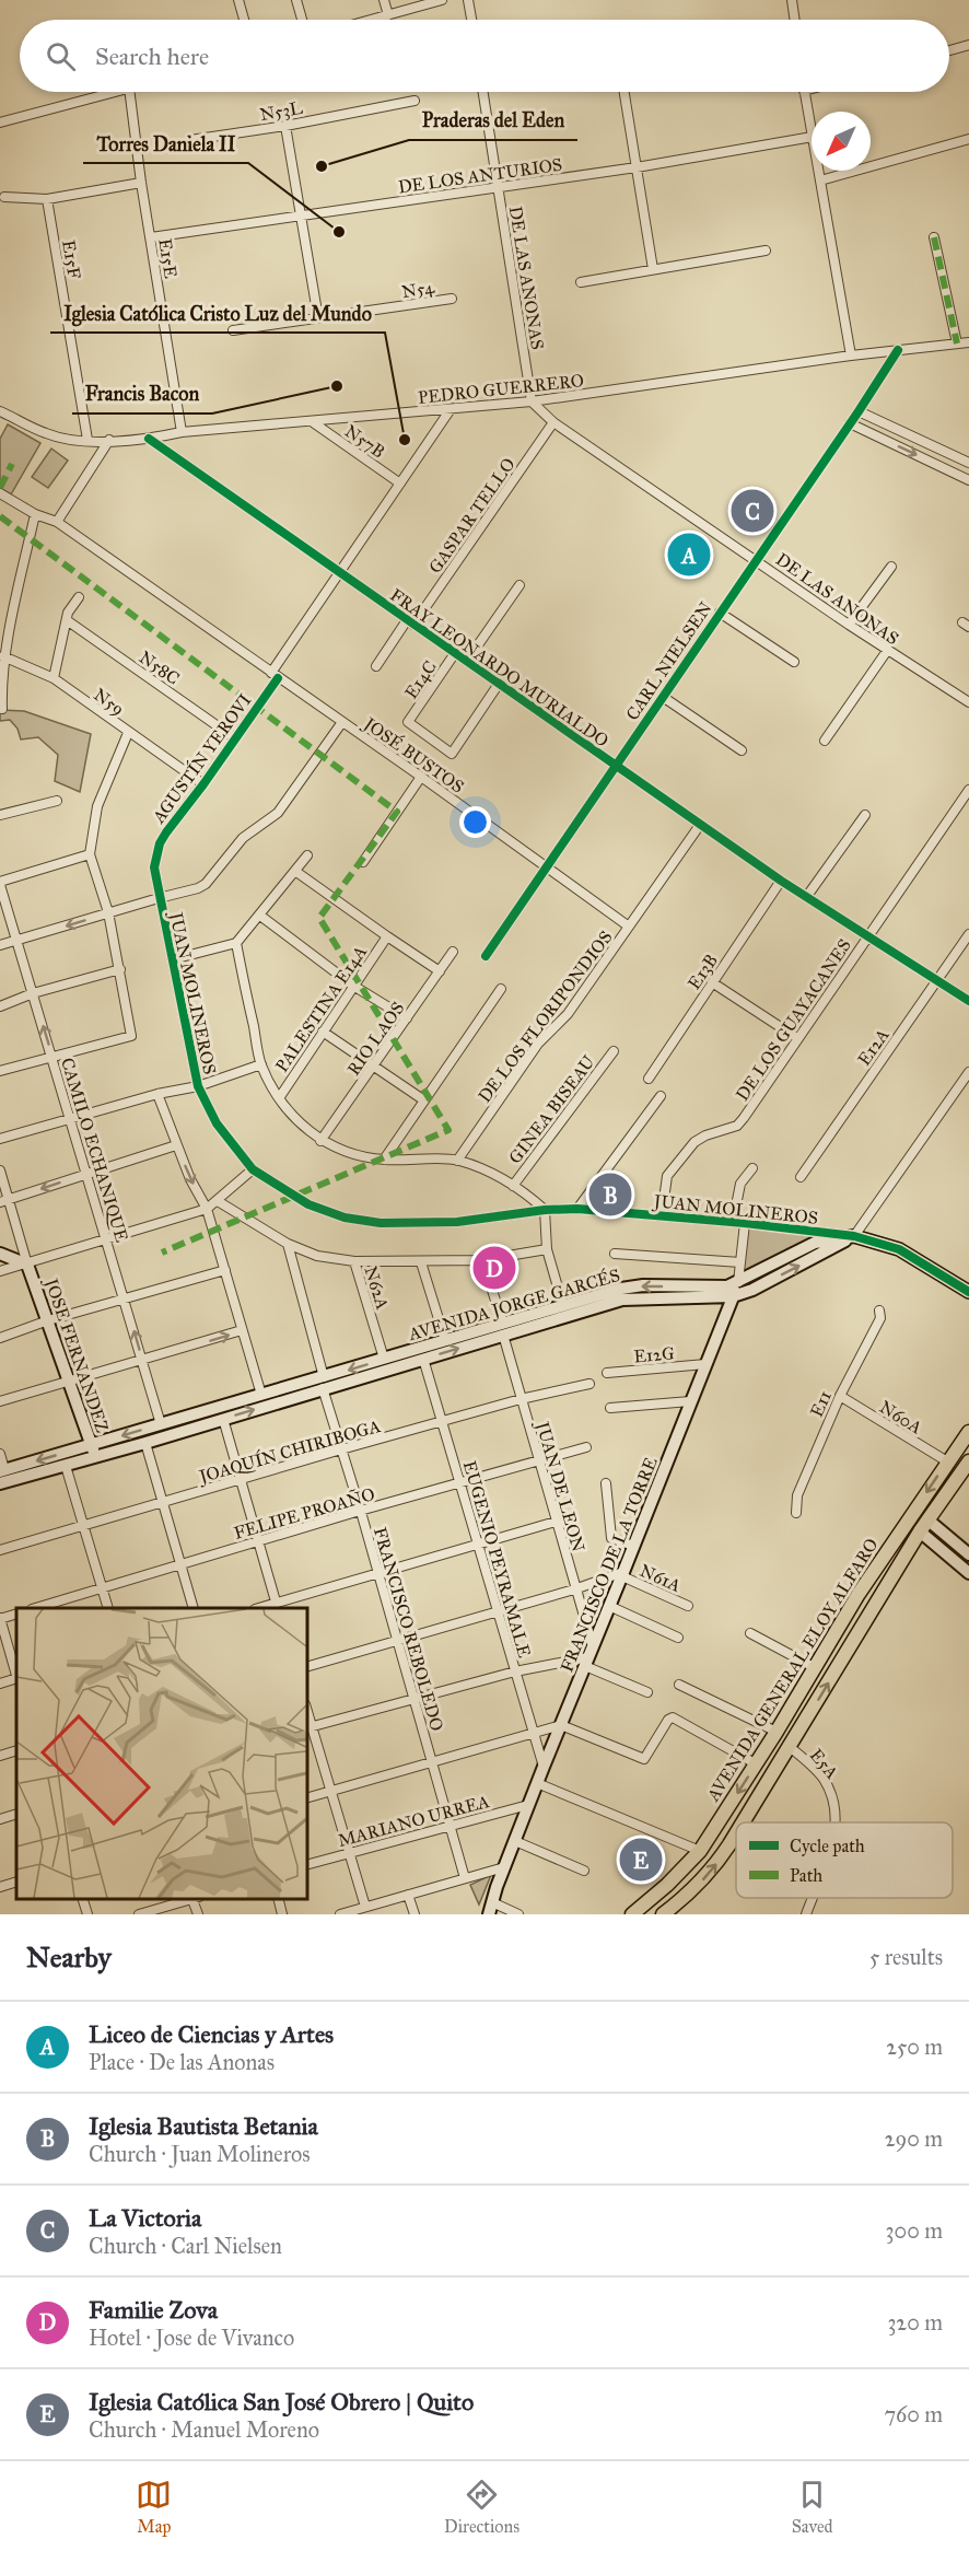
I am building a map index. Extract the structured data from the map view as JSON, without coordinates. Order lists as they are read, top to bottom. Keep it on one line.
{"streets":{"main road":["AVENIDA GENERAL ELOY ALFARO"],"street":["N53L","DE LOS ANTURIOS","E15E","E15F","DE LAS ANONAS","N54","PEDRO GUERRERO","N57B","GASPAR TELLO","CARL NIELSEN","N58C","FRAY LEONARDO MURIALDO","E14C","N59","JOSÉ BUSTOS","AGUSTÍN YEROVI","E13B","JUAN MOLINEROS","PALESTINA E14A","DE LOS FLORIPONDIOS","DE LOS GUAYACANES","RIO LAOS","E12A","GINEA BISEAU","CAMILO ECHANIQUE","N62A","AVENIDA JORGE GARCÉS","E12G","JOSE FERNANDEZ","E11","N60A","JOAQUÍN CHIRIBOGA","JUAN DE LEON","FELIPE PROAÑO","EUGENIO PEYRAMALE","FRANCISCO DE LA TORRE","N61A","FRANCISCO REBOLEDO","E5A","MARIANO URREA"]},"crossings":[["DE LOS ANTURIOS","E15E"],["DE LOS ANTURIOS","DE LAS ANONAS"],["E15E","PEDRO GUERRERO"],["E15F","PEDRO GUERRERO"],["DE LAS ANONAS","PEDRO GUERRERO"],["DE LAS ANONAS","GASPAR TELLO"],["DE LAS ANONAS","CARL NIELSEN"],["PEDRO GUERRERO","N57B"],["PEDRO GUERRERO","CARL NIELSEN"],["PEDRO GUERRERO","FRAY LEONARDO MURIALDO"],["PEDRO GUERRERO","AGUSTÍN YEROVI"],["N57B","AGUSTÍN YEROVI"],["GASPAR TELLO","FRAY LEONARDO MURIALDO"],["CARL NIELSEN","FRAY LEONARDO MURIALDO"],["CARL NIELSEN","JOSÉ BUSTOS"],["N58C","AGUSTÍN YEROVI"],["FRAY LEONARDO MURIALDO","E14C"],["FRAY LEONARDO MURIALDO","AGUSTÍN YEROVI"],["FRAY LEONARDO MURIALDO","E13B"],["FRAY LEONARDO MURIALDO","DE LOS FLORIPONDIOS"],["FRAY LEONARDO MURIALDO","DE LOS GUAYACANES"],["FRAY LEONARDO MURIALDO","E12A"],["N59","AGUSTÍN YEROVI"],["JOSÉ BUSTOS","AGUSTÍN YEROVI"],["JOSÉ BUSTOS","DE LOS FLORIPONDIOS"],["AGUSTÍN YEROVI","JUAN MOLINEROS"],["JUAN MOLINEROS","DE LOS GUAYACANES"],["JUAN MOLINEROS","AVENIDA JORGE GARCÉS"],["JUAN MOLINEROS","FRANCISCO DE LA TORRE"],["CAMILO ECHANIQUE","AVENIDA JORGE GARCÉS"],["N62A","AVENIDA JORGE GARCÉS"],["AVENIDA JORGE GARCÉS","JOSE FERNANDEZ"],["AVENIDA JORGE GARCÉS","JUAN DE LEON"],["AVENIDA JORGE GARCÉS","EUGENIO PEYRAMALE"],["AVENIDA JORGE GARCÉS","FRANCISCO DE LA TORRE"],["AVENIDA JORGE GARCÉS","FRANCISCO REBOLEDO"],["E12G","FRANCISCO DE LA TORRE"],["E11","N60A"],["N60A","AVENIDA GENERAL ELOY ALFARO"],["JOAQUÍN CHIRIBOGA","JUAN DE LEON"],["JOAQUÍN CHIRIBOGA","EUGENIO PEYRAMALE"],["JOAQUÍN CHIRIBOGA","FRANCISCO REBOLEDO"],["JUAN DE LEON","FELIPE PROAÑO"],["JUAN DE LEON","FRANCISCO DE LA TORRE"],["FELIPE PROAÑO","EUGENIO PEYRAMALE"],["FELIPE PROAÑO","FRANCISCO REBOLEDO"],["EUGENIO PEYRAMALE","FRANCISCO DE LA TORRE"],["FRANCISCO DE LA TORRE","N61A"],["FRANCISCO DE LA TORRE","MARIANO URREA"],["FRANCISCO REBOLEDO","MARIANO URREA"],["AVENIDA GENERAL ELOY ALFARO","E5A"]],"places":["Praderas del Eden","Torres Daniela II","Francis Bacon","Iglesia Católica Cristo Luz del Mundo"],"legend":["Cycle path","Path"],"north":"bottom left","page":{"search":"Search here","pins":["C","A","B","D","E"],"heading":["Nearby","5 results"],"list":[{"mark":"A","name":"Liceo de Ciencias y Artes","note":"Place · De las Anonas","value":"250 m"},{"mark":"B","name":"Iglesia Bautista Betania","note":"Church · Juan Molineros","value":"290 m"},{"mark":"C","name":"La Victoria","note":"Church · Carl Nielsen","value":"300 m"},{"mark":"D","name":"Familie Zova","note":"Hotel · Jose de Vivanco","value":"320 m"},{"mark":"E","name":"Iglesia Católica San José Obrero | Quito","note":"Church · Manuel Moreno","value":"760 m"}],"nav":["Map","Directions","Saved"]}}
